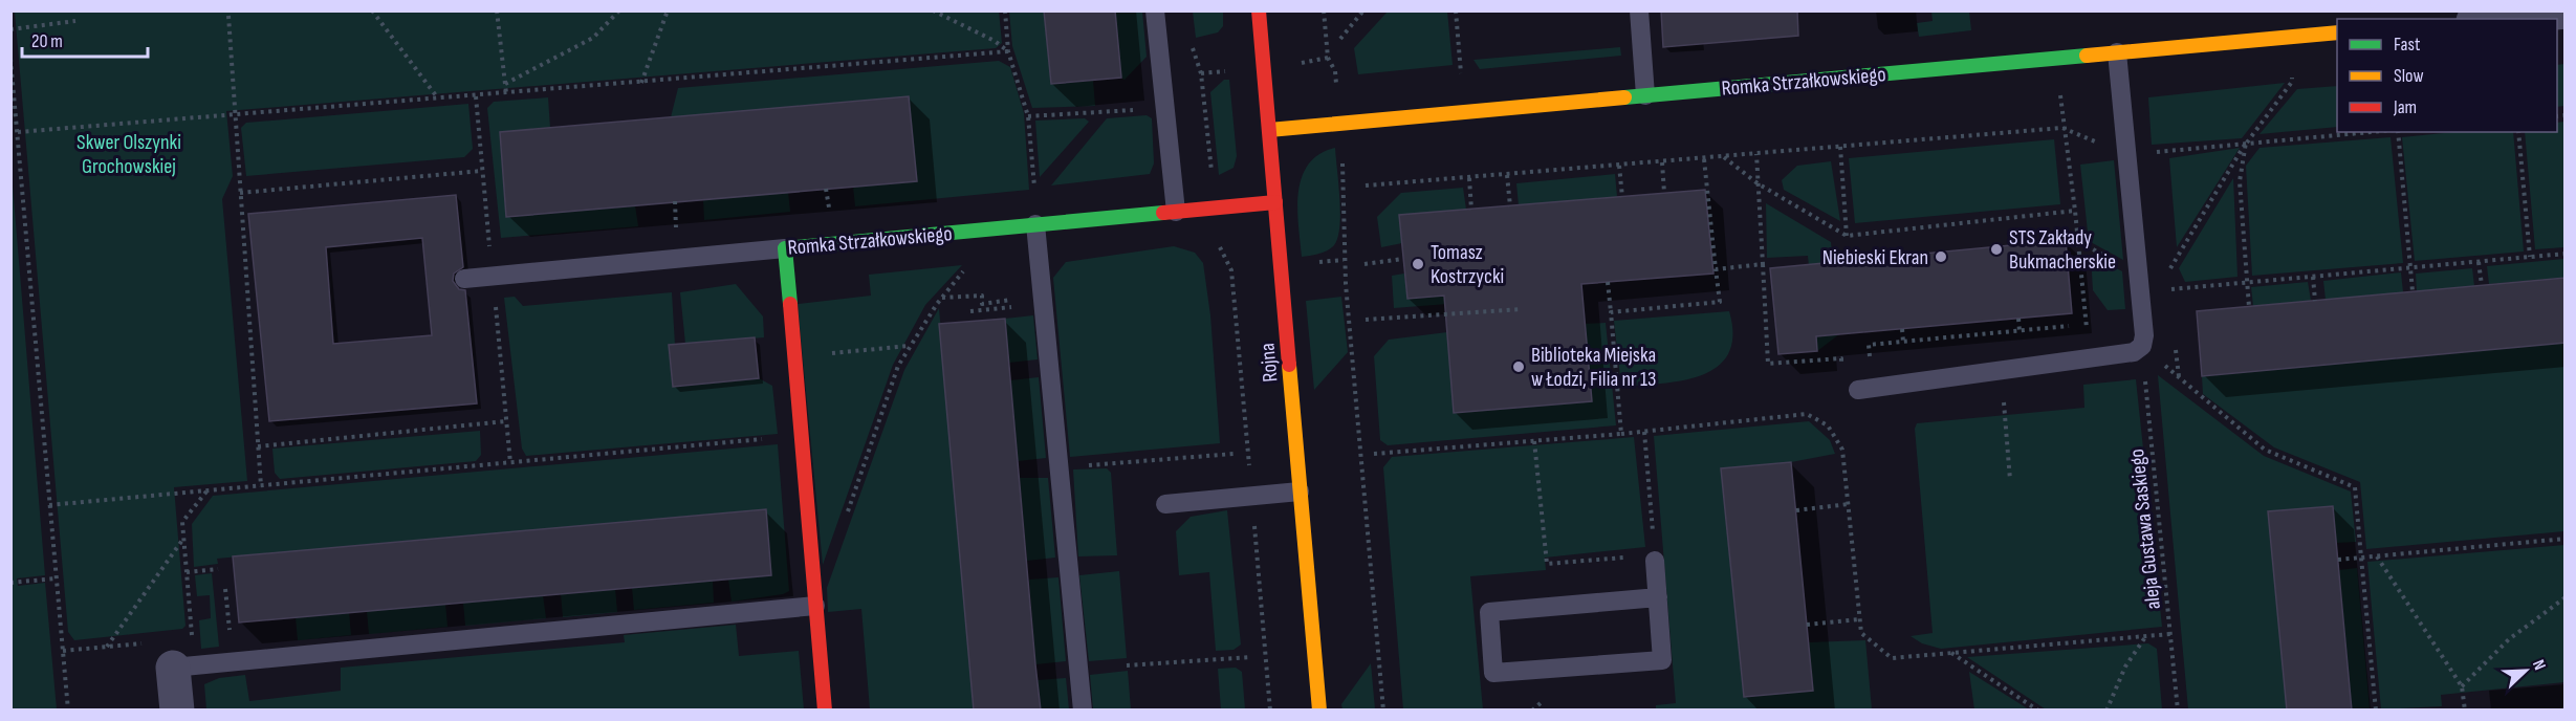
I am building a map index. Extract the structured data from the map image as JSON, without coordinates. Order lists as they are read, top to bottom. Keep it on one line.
{"streets":{"street":["Romka Strzałkowskiego","Rojna"],"path":["aleja Gustawa Saskiego"]},"crossings":[["Romka Strzałkowskiego","Rojna"]],"parks":["Skwer Olszynki Grochowskiej"],"places":["STS Zakłady Bukmacherskie","Niebieski Ekran","Tomasz Kostrzycki","Biblioteka Miejska w Łodzi, Filia nr 13"],"legend":["Fast","Slow","Jam"],"scale_bar":"20 m","north":"top right"}
